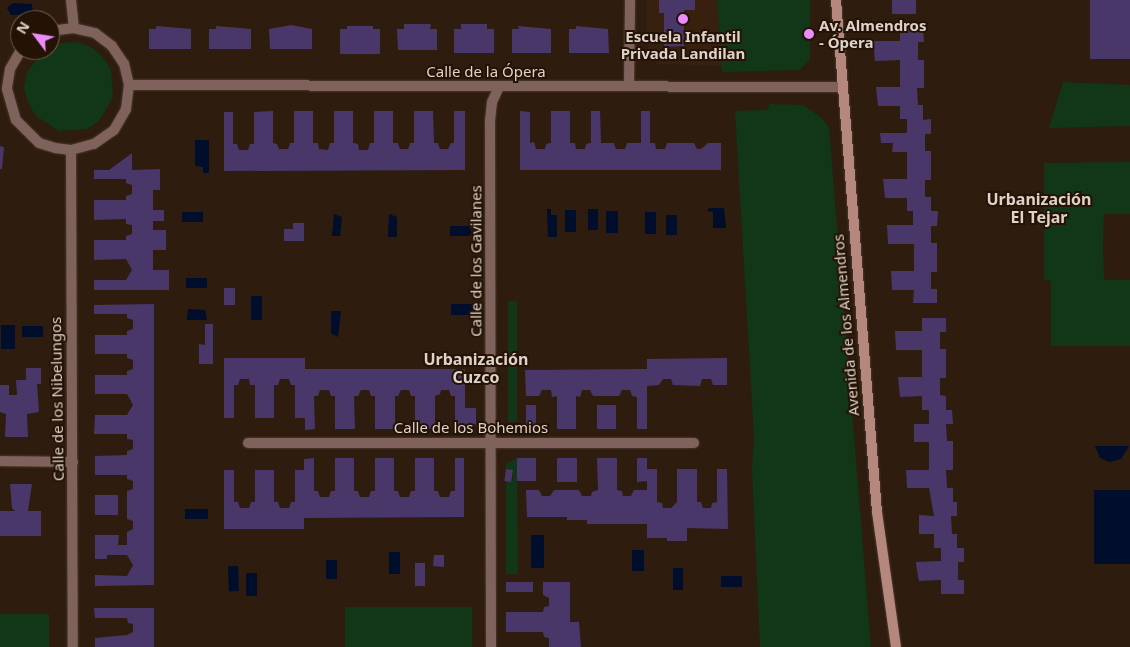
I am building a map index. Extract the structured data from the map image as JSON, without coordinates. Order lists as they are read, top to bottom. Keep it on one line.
{"streets":{"street":["Calle de la Ópera","Calle de los Gavilanes","Avenida de los Almendros","Calle de los Nibelungos","Calle de los Bohemios"]},"crossings":[["Calle de la Ópera","Calle de los Gavilanes"],["Calle de la Ópera","Avenida de los Almendros"],["Calle de los Gavilanes","Calle de los Bohemios"]],"districts":["Urbanización El Tejar","Urbanización Cuzco"],"places":["Escuela Infantil Privada Landilan","Av. Almendros - Ópera"],"north":"top left"}
